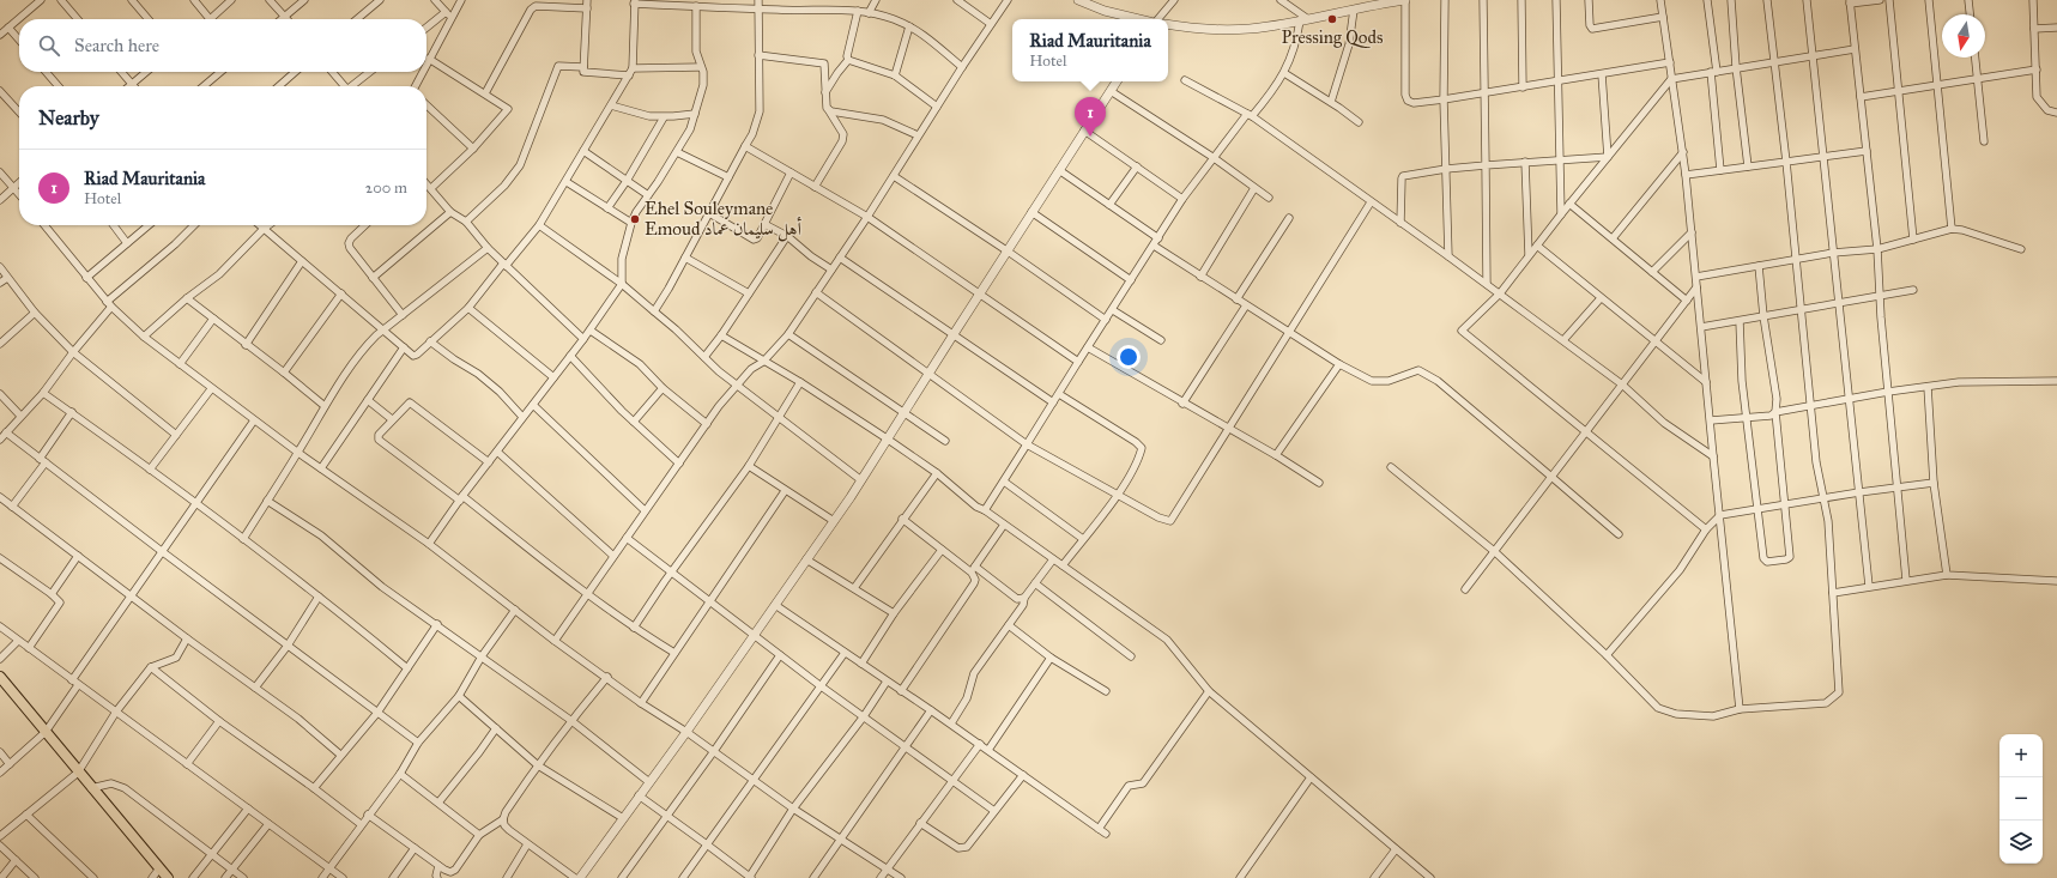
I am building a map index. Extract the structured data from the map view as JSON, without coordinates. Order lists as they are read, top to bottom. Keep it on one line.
{"places":["Pressing Qods","Ehel Souleymane Emoud أهل سليمان عماد"],"north":"bottom","page":{"popup":["Riad Mauritania","Hotel"],"search":"Search here","heading":"Nearby","pins":"1","list":[{"mark":"1","name":"Riad Mauritania","note":"Hotel","value":"200 m"}],"map_buttons":["+","−"]}}
